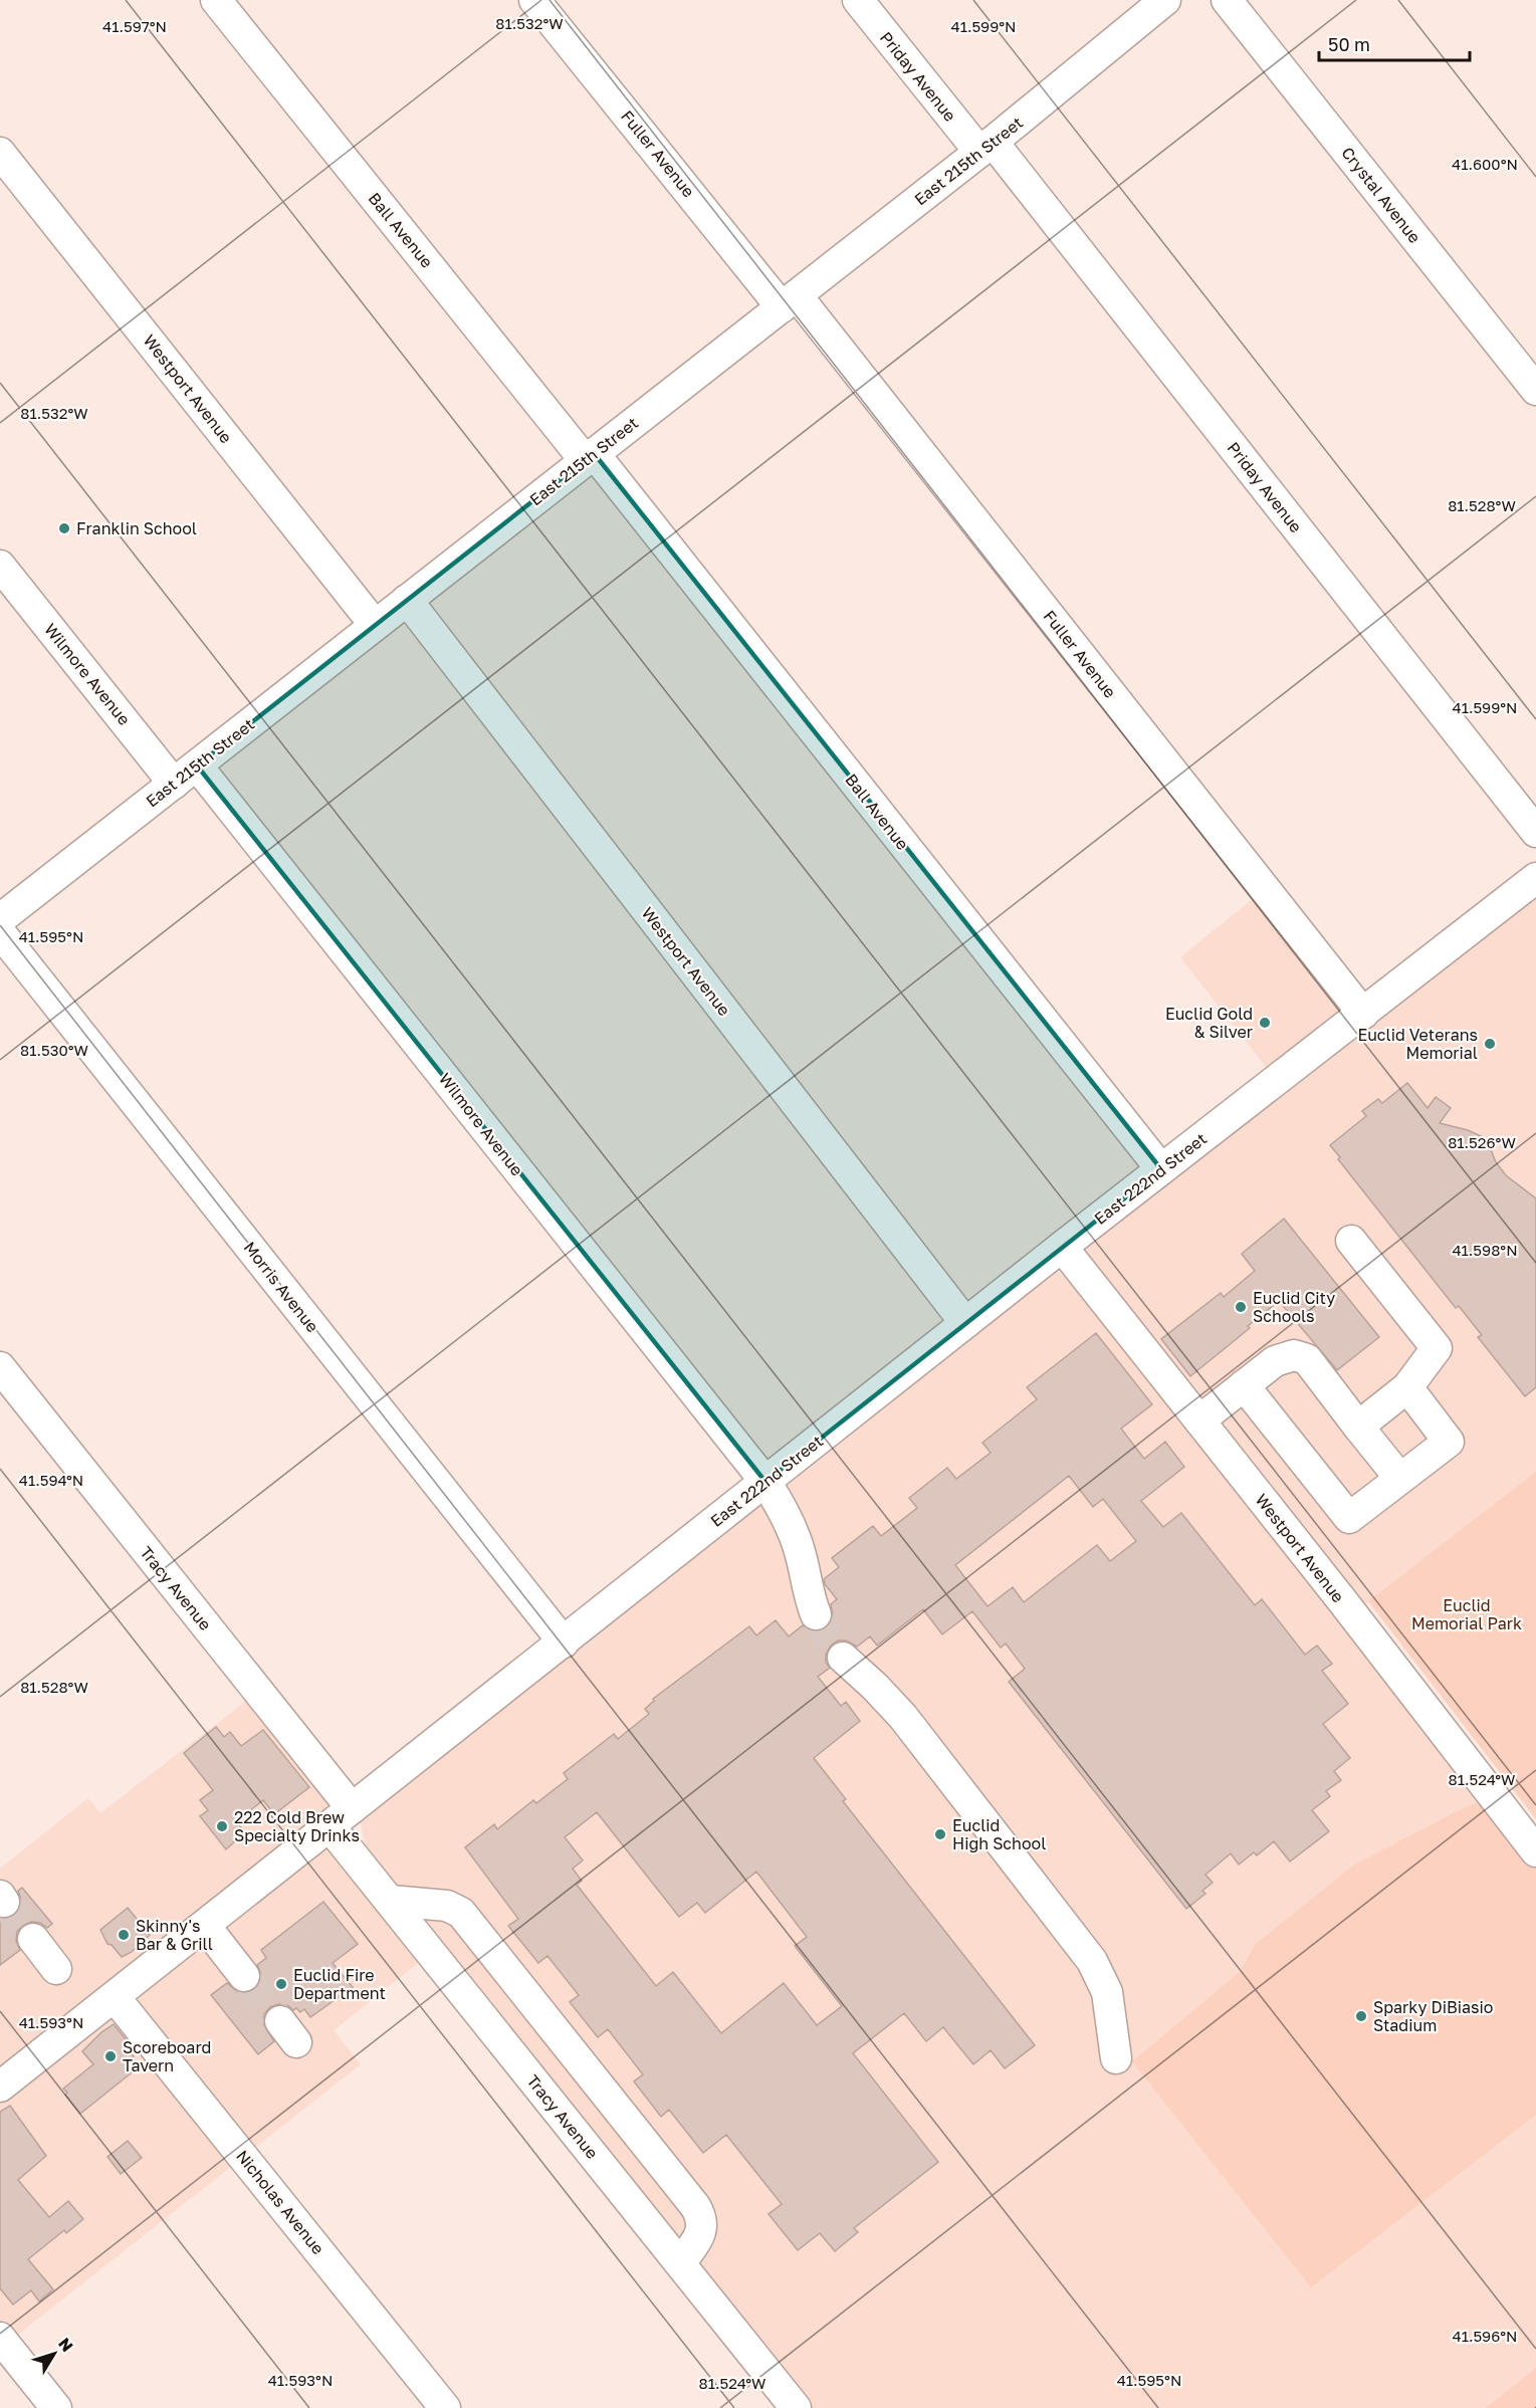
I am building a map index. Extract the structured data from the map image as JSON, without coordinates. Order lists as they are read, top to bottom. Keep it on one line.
{"streets":{"street":["Priday Avenue","Fuller Avenue","East 215th Street","Crystal Avenue","Ball Avenue","Westport Avenue","Wilmore Avenue","East 222nd Street","Morris Avenue","Tracy Avenue","Nicholas Avenue"]},"crossings":[["Priday Avenue","East 215th Street"],["Fuller Avenue","East 215th Street"],["Fuller Avenue","East 222nd Street"],["East 215th Street","Ball Avenue"],["East 215th Street","Westport Avenue"],["East 215th Street","Wilmore Avenue"],["Ball Avenue","East 222nd Street"],["Westport Avenue","East 222nd Street"],["Wilmore Avenue","East 222nd Street"],["East 222nd Street","Morris Avenue"],["East 222nd Street","Tracy Avenue"],["East 222nd Street","Nicholas Avenue"]],"parks":["Euclid Memorial Park"],"places":["Franklin School","Euclid Gold & Silver","Euclid Veterans Memorial","Euclid City Schools","222 Cold Brew Specialty Drinks","Euclid High School","Skinny's Bar & Grill","Euclid Fire Department","Sparky DiBiasio Stadium","Scoreboard Tavern"],"scale_bar":"50 m","north":"top right","coordinates":["81.532°W","41.597°N","41.599°N","41.600°N","81.528°W","41.595°N","81.530°W","81.526°W","41.598°N","41.594°N","81.524°W","41.593°N","41.596°N"]}
